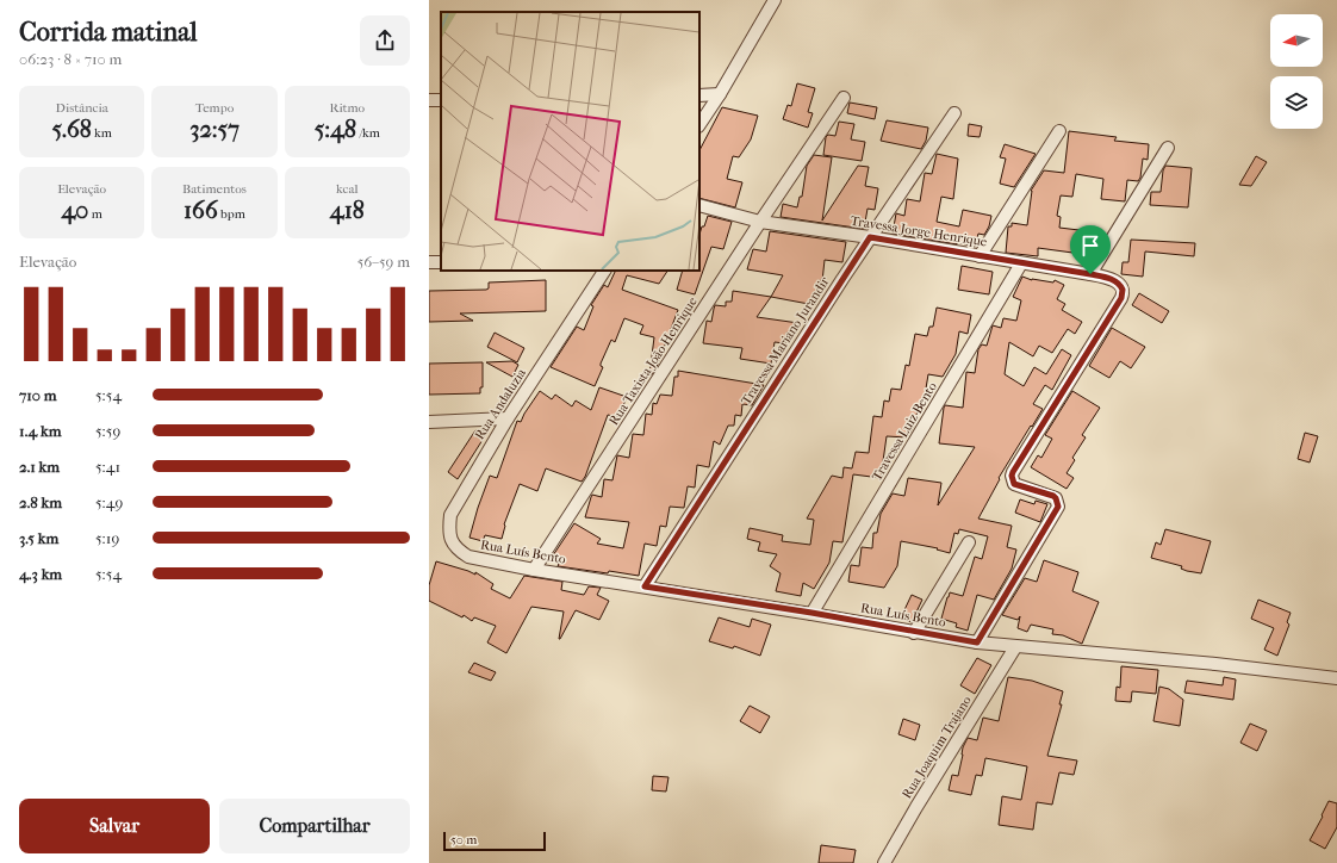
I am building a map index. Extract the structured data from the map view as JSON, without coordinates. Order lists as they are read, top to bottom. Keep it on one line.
{"streets":{"street":["Travessa Jorge Henrique","Travessa Mariano Jurandir","Rua Taxista João Henrique","Rua Andaluzia","Travessa Luiz Bento","Rua Luís Bento","Rua Joaquim Trajano"]},"crossings":[["Travessa Jorge Henrique","Travessa Mariano Jurandir"],["Travessa Jorge Henrique","Rua Taxista João Henrique"],["Travessa Jorge Henrique","Travessa Luiz Bento"],["Travessa Jorge Henrique","Rua Luís Bento"],["Travessa Mariano Jurandir","Rua Luís Bento"],["Rua Taxista João Henrique","Rua Luís Bento"],["Rua Andaluzia","Rua Luís Bento"],["Travessa Luiz Bento","Rua Luís Bento"],["Rua Luís Bento","Rua Joaquim Trajano"]],"scale_bar":"50 m","north":"left","page":{"heading":["Corrida matinal","06:23 · 8 × 710 m"],"stats":[["Distância","5.68 km"],["Tempo","32:57"],["Ritmo","5:48 /km"],["Elevação","40 m"],["Batimentos","166 bpm"],["kcal","418"]],"chart":["Elevação","56–59 m"],"list":[{"name":"710 m","note":"5:54"},{"name":"1.4 km","note":"5:59"},{"name":"2.1 km","note":"5:41"},{"name":"2.8 km","note":"5:49"},{"name":"3.5 km","note":"5:19"},{"name":"4.3 km","note":"5:54"}],"buttons":["Salvar","Compartilhar"],"scale":"50 m"}}
